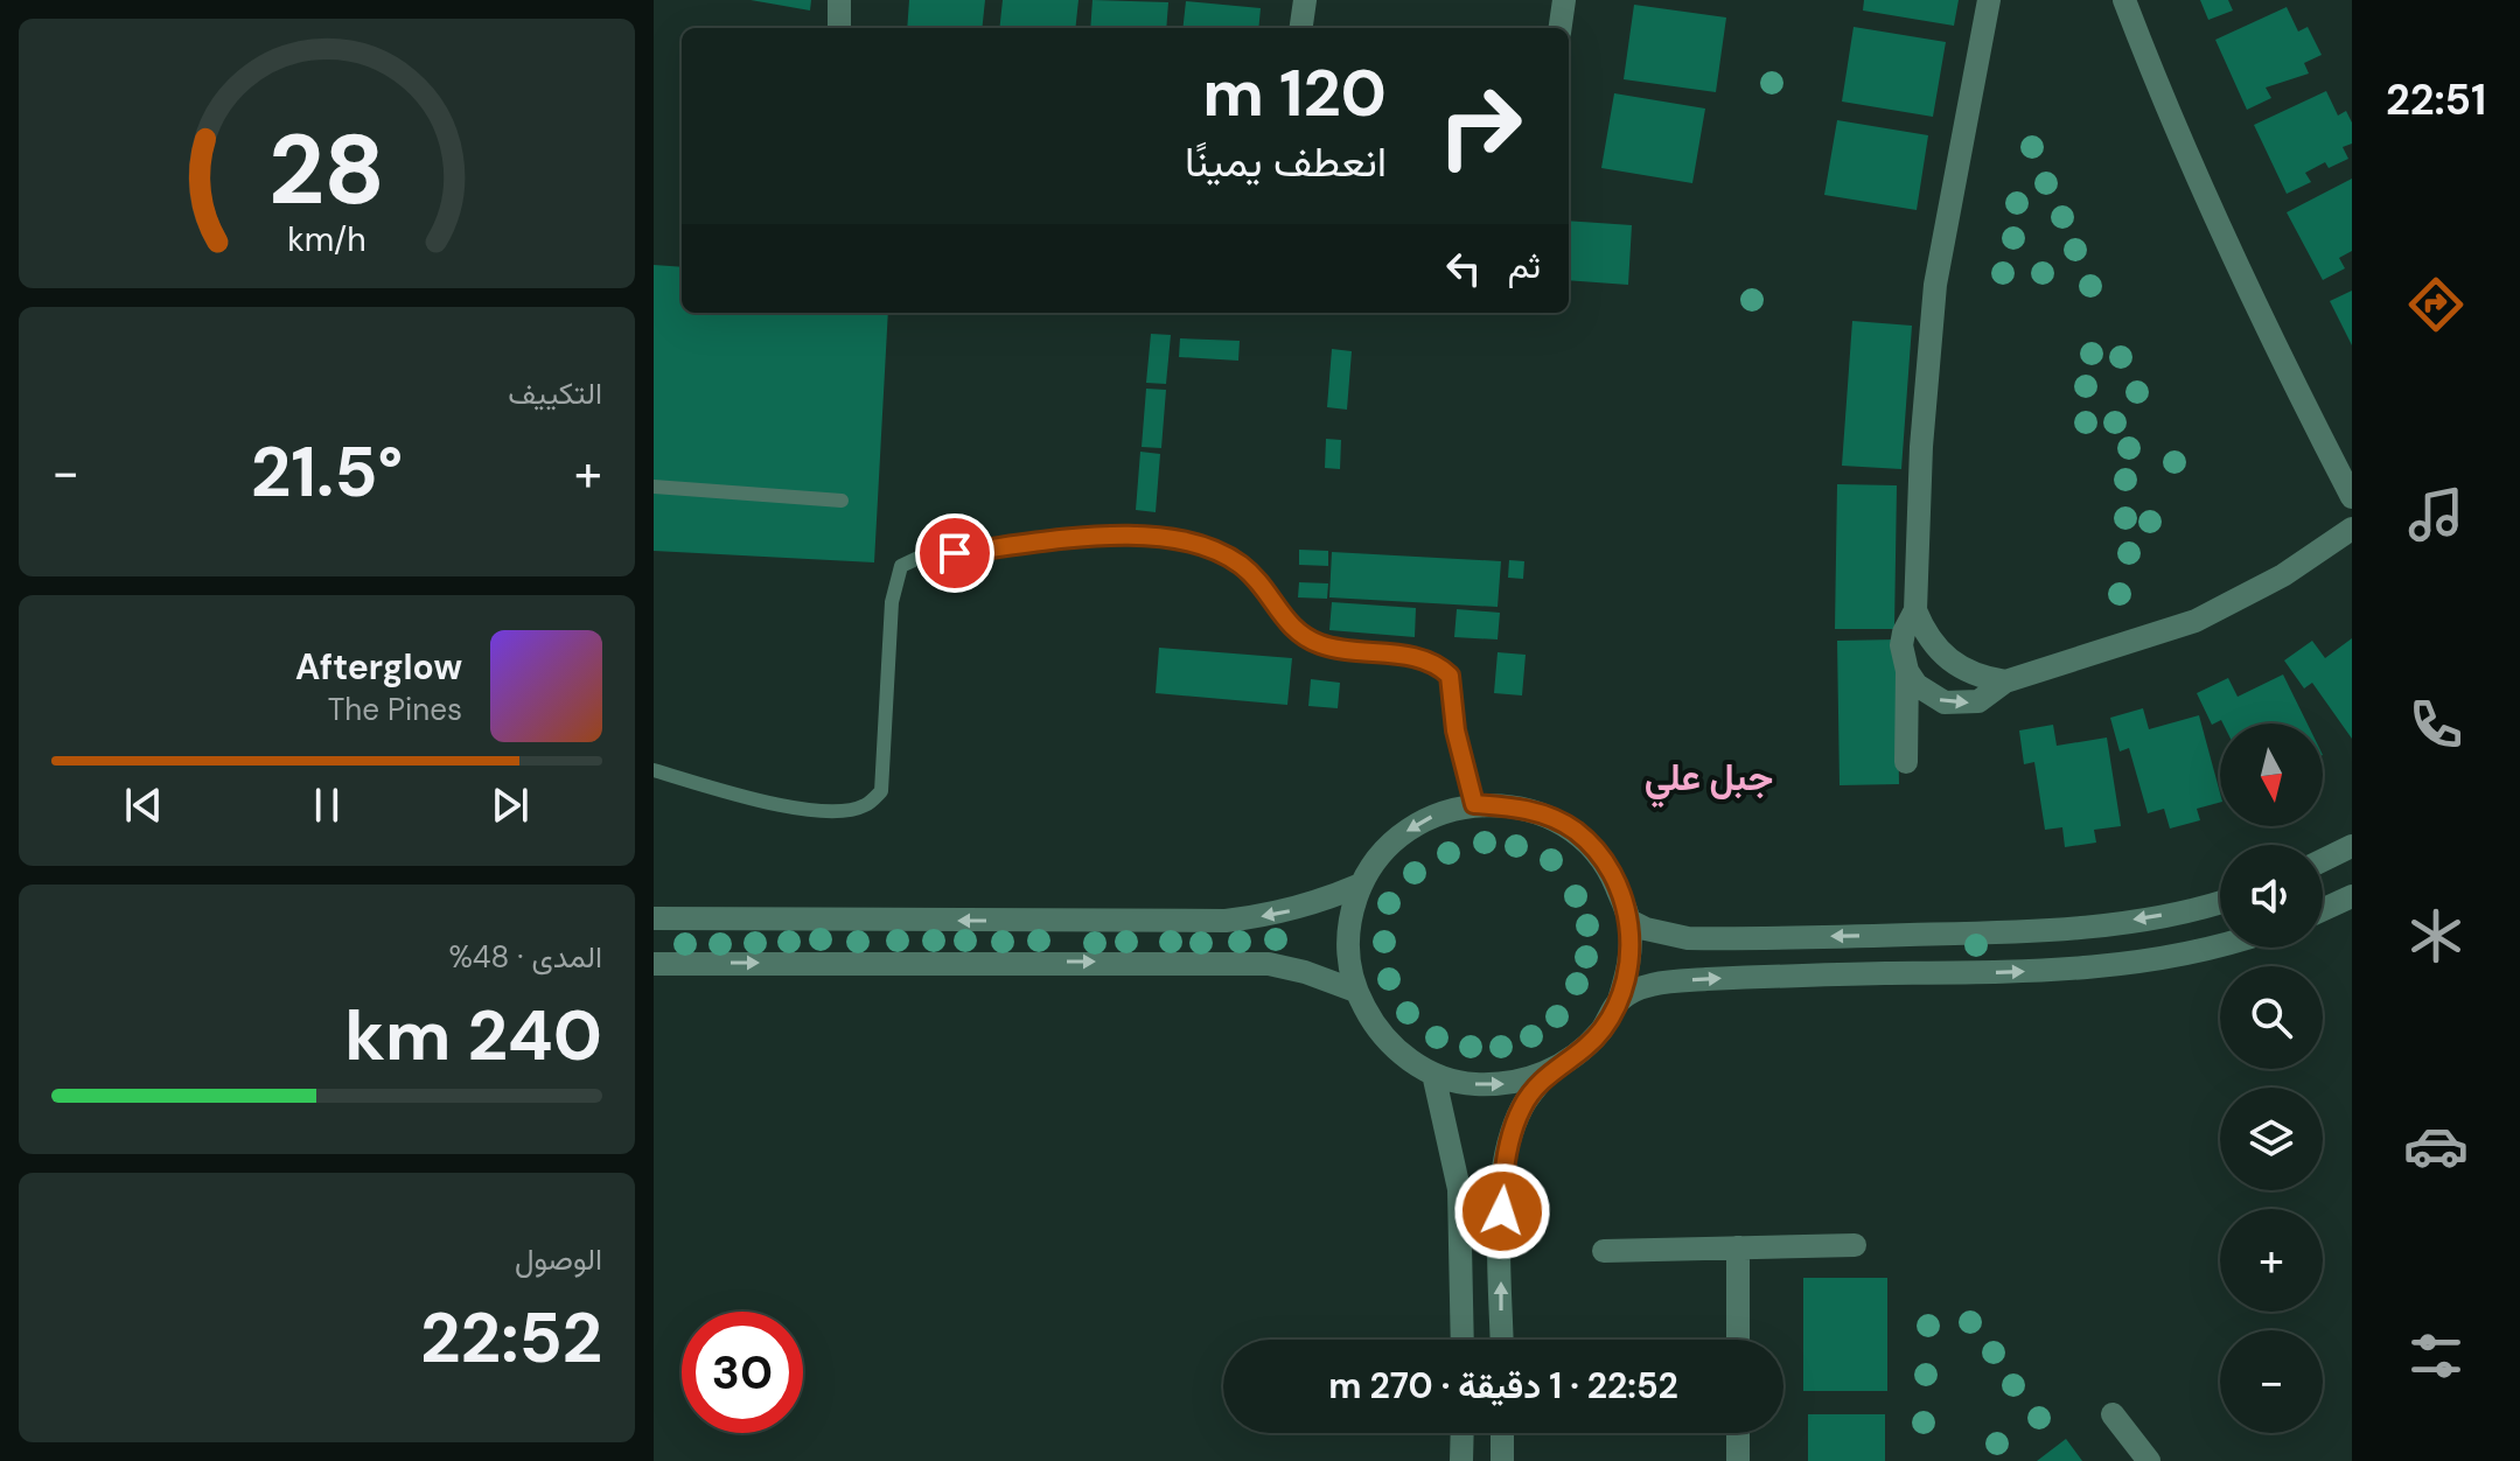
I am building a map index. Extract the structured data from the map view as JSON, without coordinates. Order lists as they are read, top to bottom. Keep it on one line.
{"districts":["جبل علي"],"north":"bottom","page":{"tabs":"22:51","turn":["120 m","انعطف يمينًا"],"then":"ثم","tile":["التكييف",["المدى · 48%","240 km"],["الوصول","22:52"]],"heat":["−","21.5°","+"],"song":["Afterglow","The Pines"],"map_buttons":["+","−"],"limit":"30","trip":"22:52 · 1 دقيقة · 270 m","gauge":["28","km/h"]}}
